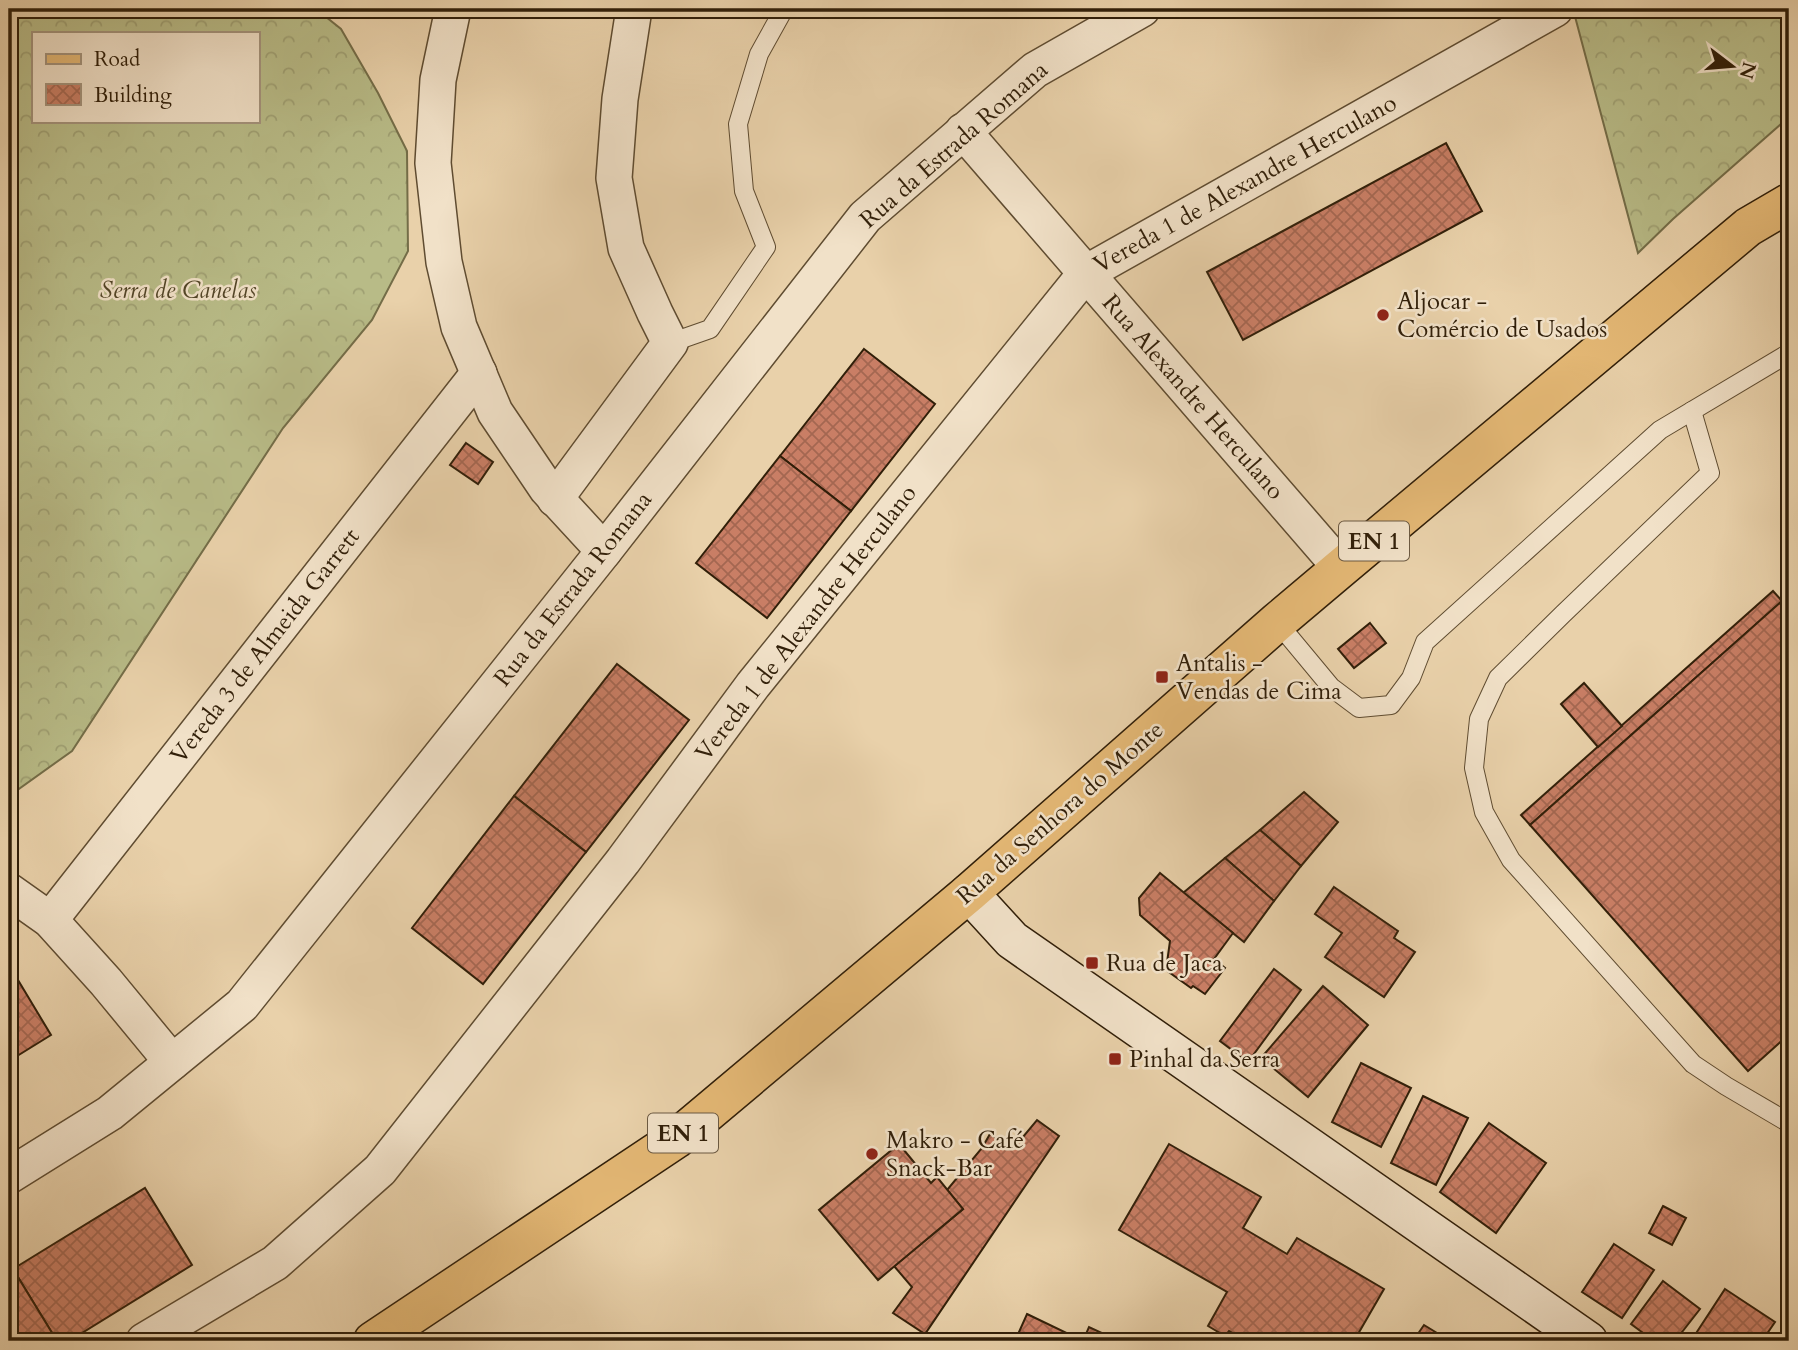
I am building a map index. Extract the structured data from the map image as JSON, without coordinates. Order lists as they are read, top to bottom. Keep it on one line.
{"streets":{"main road":["EN 1","Rua da Senhora do Monte"],"street":["Rua da Estrada Romana","Vereda 1 de Alexandre Herculano","Rua Alexandre Herculano","Vereda 3 de Almeida Garrett"]},"crossings":[["Rua da Estrada Romana","Rua Alexandre Herculano"],["Vereda 1 de Alexandre Herculano","Rua Alexandre Herculano"],["Rua Alexandre Herculano","Rua da Senhora do Monte"]],"parks":["Serra de Canelas"],"places":{"other":["Aljocar - Comércio de Usados","Makro - Café Snack-Bar"],"transit":["Antalis - Vendas de Cima","Rua de Jaca","Pinhal da Serra"]},"legend":["Road","Building"],"north":"right"}
